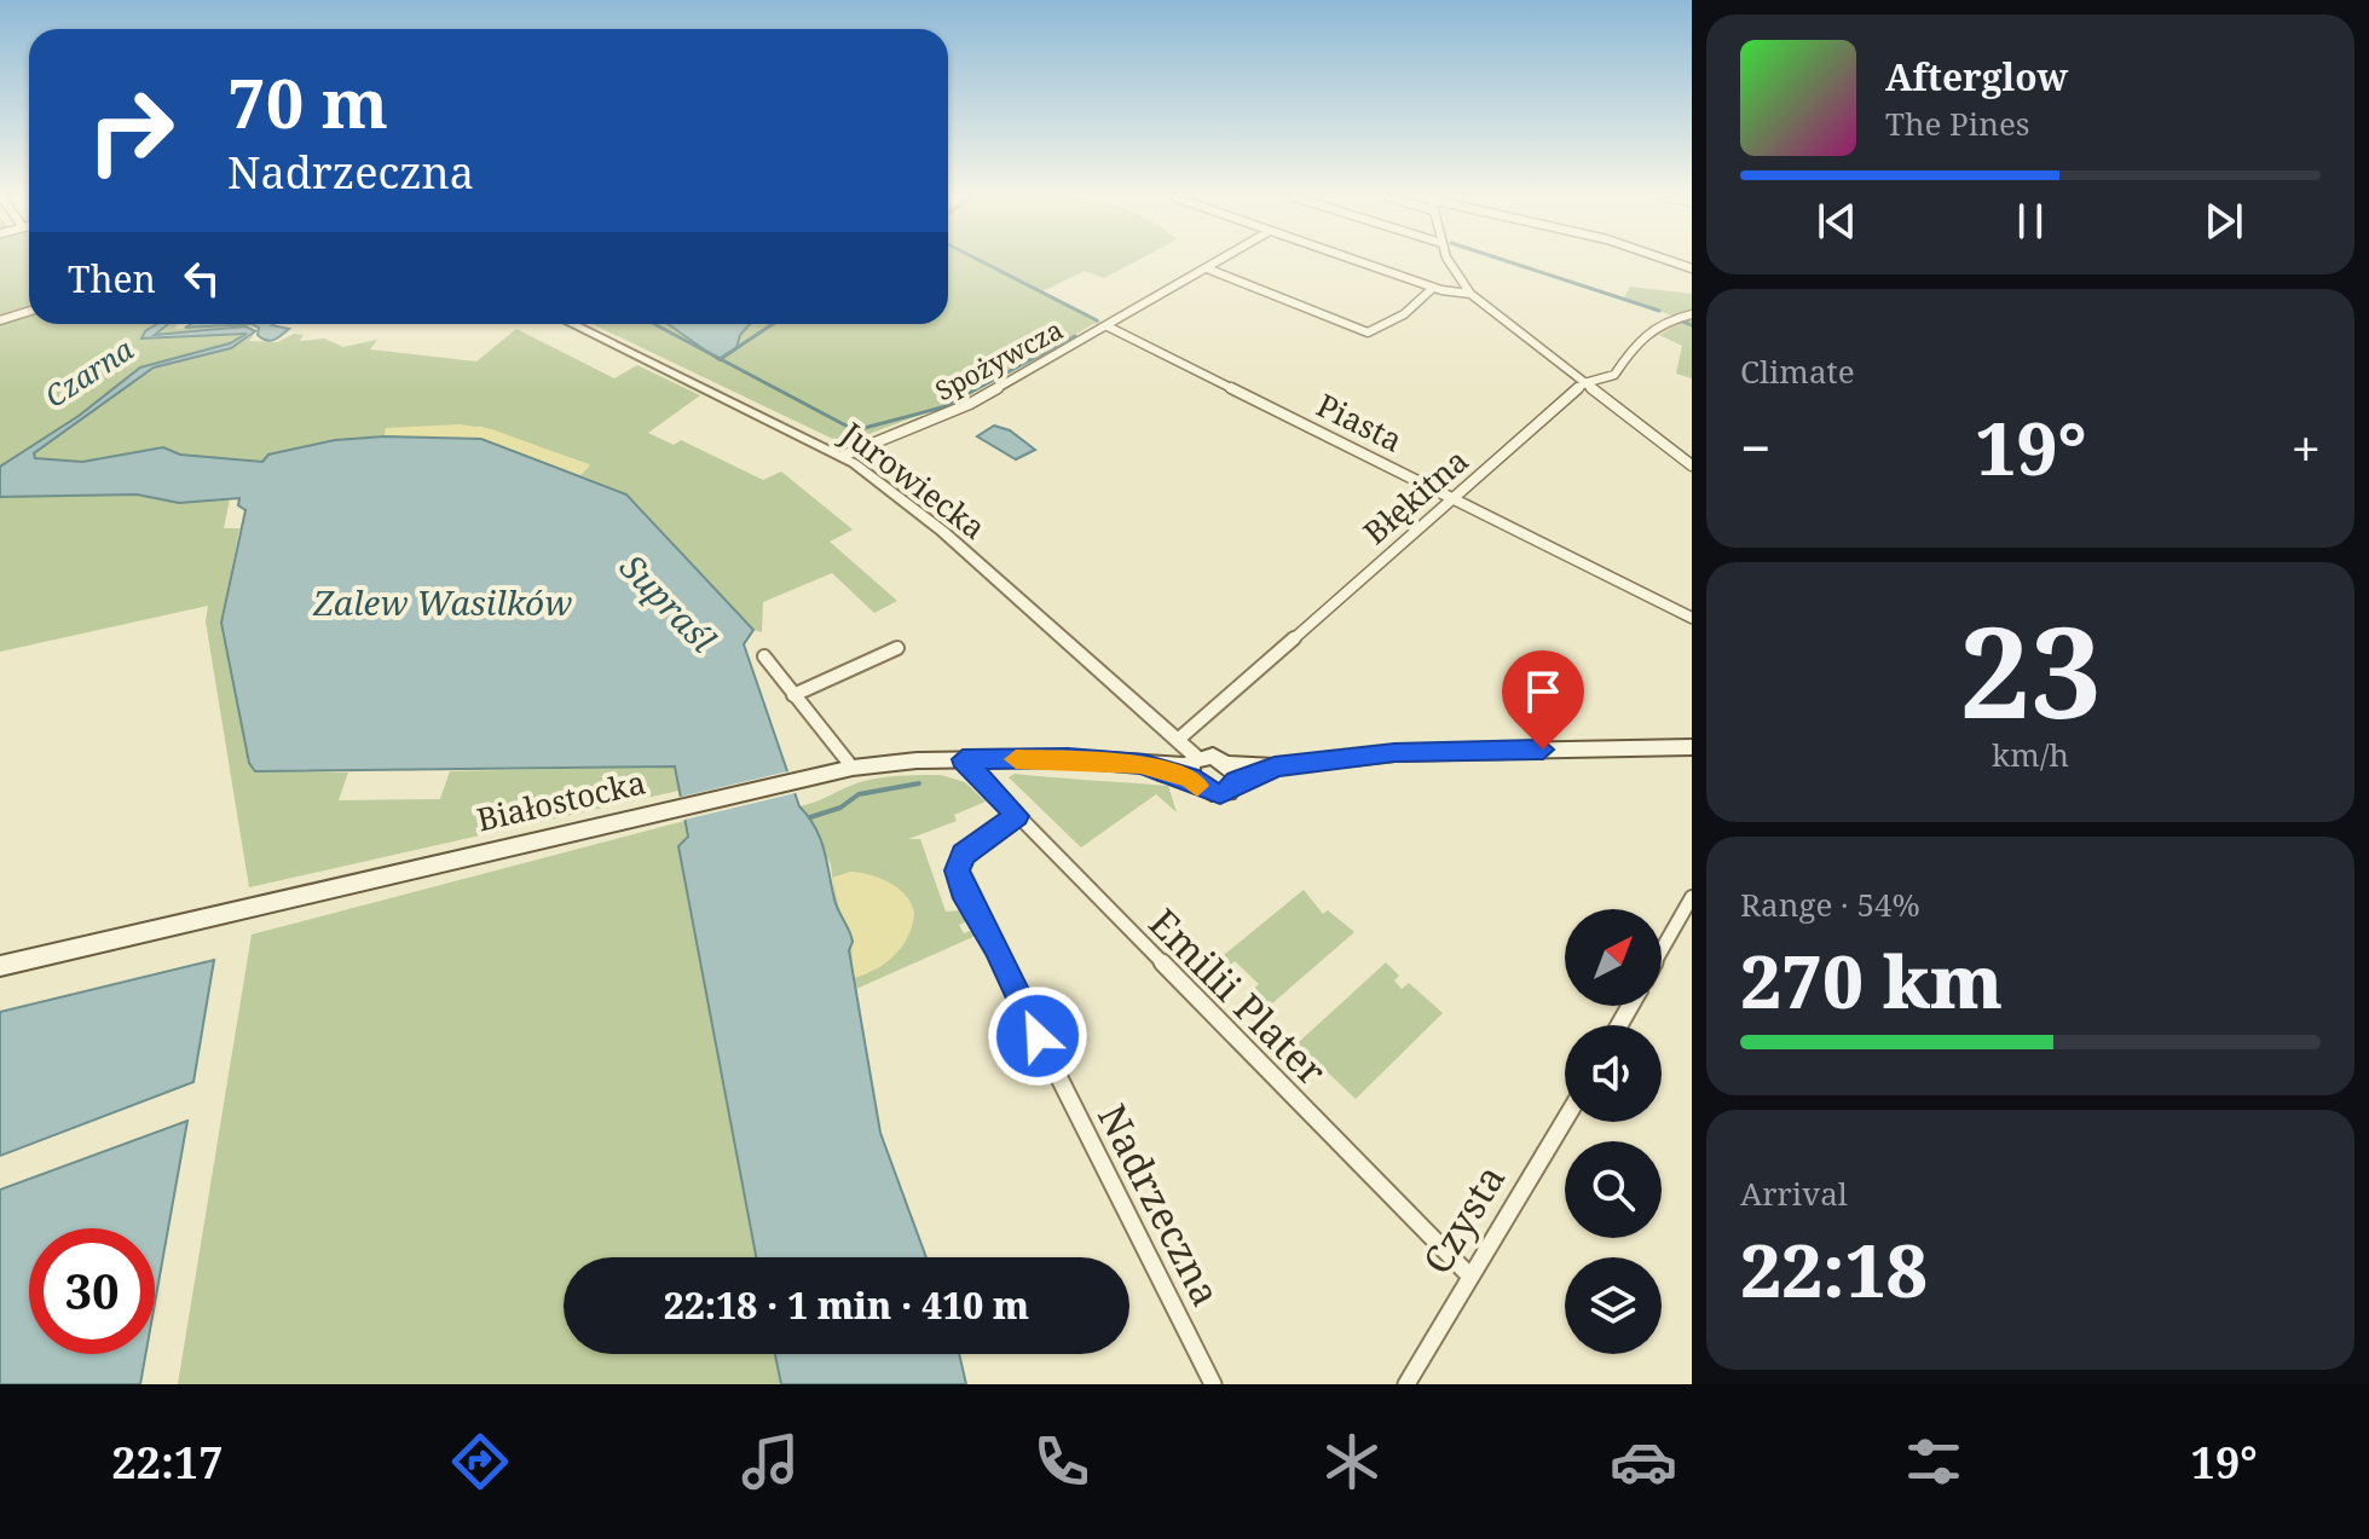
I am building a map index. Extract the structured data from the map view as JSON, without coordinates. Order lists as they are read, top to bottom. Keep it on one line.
{"streets":{"main road":["Białostocka"],"street":["Spożywcza","Piasta","Jurowiecka","Błękitna","Emilii Plater","Nadrzeczna","Czysta"]},"crossings":[["Spożywcza","Piasta"],["Spożywcza","Jurowiecka"],["Piasta","Błękitna"],["Jurowiecka","Błękitna"],["Jurowiecka","Białostocka"],["Białostocka","Emilii Plater"],["Emilii Plater","Nadrzeczna"],["Emilii Plater","Czysta"]],"water":["Czarna","Zalew Wasilków","Supraśl"],"north":"top right","page":{"turn":["70 m","Nadrzeczna"],"song":["Afterglow","The Pines"],"then":"Then","tile":["Climate",["23","km/h"],["Range · 54%","270 km"],["Arrival","22:18"]],"heat":["−","19°","+"],"limit":"30","trip":"22:18 · 1 min · 410 m","tabs":["22:17","19°"]}}
